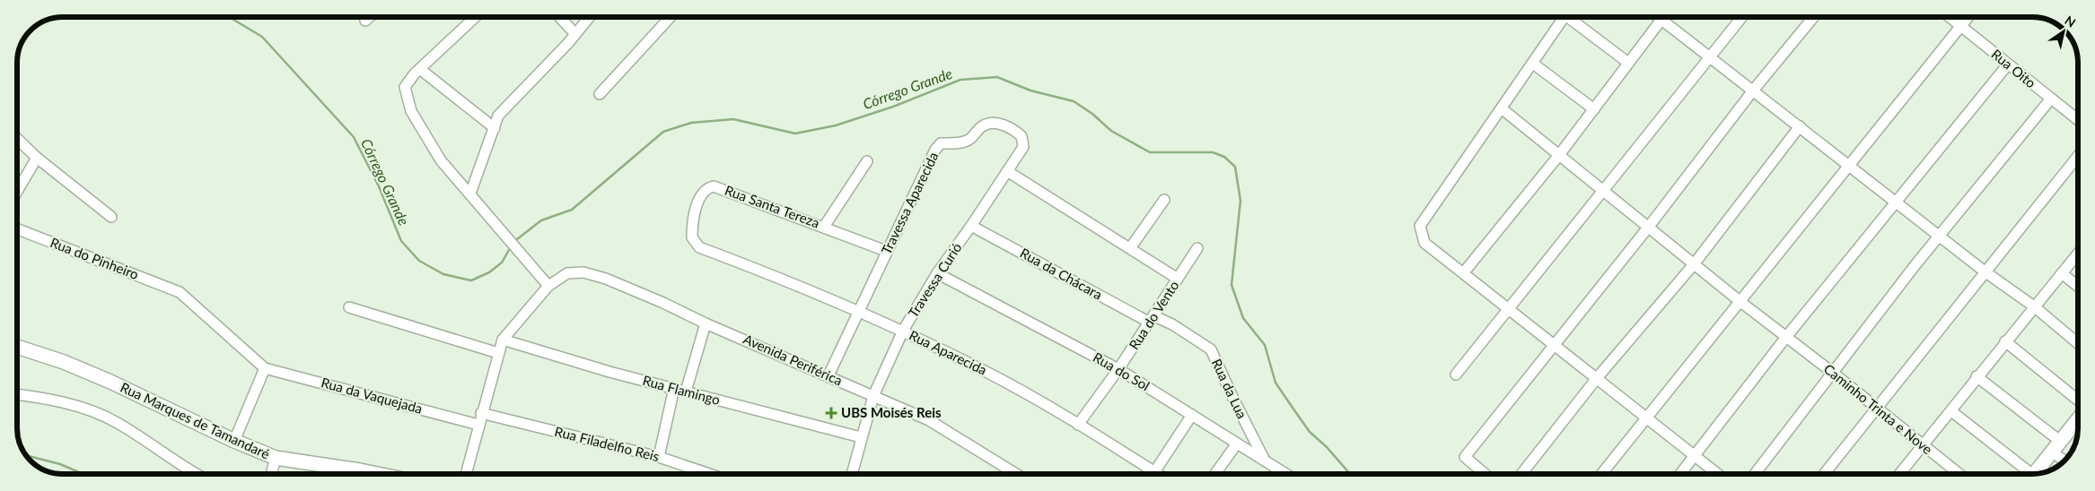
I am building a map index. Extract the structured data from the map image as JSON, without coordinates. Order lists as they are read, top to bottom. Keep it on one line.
{"streets":{"street":["Rua Oito","Travessa Aparecida","Rua Santa Tereza","Rua do Pinheiro","Rua da Chácara","Travessa Curió","Rua do Vento","Rua Aparecida","Avenida Periférica","Rua do Sol","Rua da Lua","Rua Flamingo","Rua da Vaquejada","Caminho Trinta e Nove","Rua Marques de Tamandaré","Rua Filadelfio Reis"]},"crossings":[["Travessa Aparecida","Rua Santa Tereza"],["Travessa Aparecida","Travessa Curió"],["Travessa Aparecida","Rua Aparecida"],["Travessa Aparecida","Avenida Periférica"],["Rua Santa Tereza","Rua Aparecida"],["Rua do Pinheiro","Rua da Vaquejada"],["Rua da Chácara","Travessa Curió"],["Rua da Chácara","Rua do Vento"],["Rua da Chácara","Rua da Lua"],["Travessa Curió","Rua Aparecida"],["Travessa Curió","Avenida Periférica"],["Travessa Curió","Rua do Sol"],["Travessa Curió","Rua Flamingo"],["Rua do Vento","Rua Aparecida"],["Rua do Vento","Rua do Sol"],["Rua do Vento","Rua da Lua"],["Avenida Periférica","Rua Flamingo"],["Avenida Periférica","Rua da Vaquejada"],["Avenida Periférica","Rua Filadelfio Reis"],["Rua do Sol","Rua da Lua"]],"water":["Córrego Grande"],"places":{"health":["UBS Moisés Reis"]},"north":"top right"}
